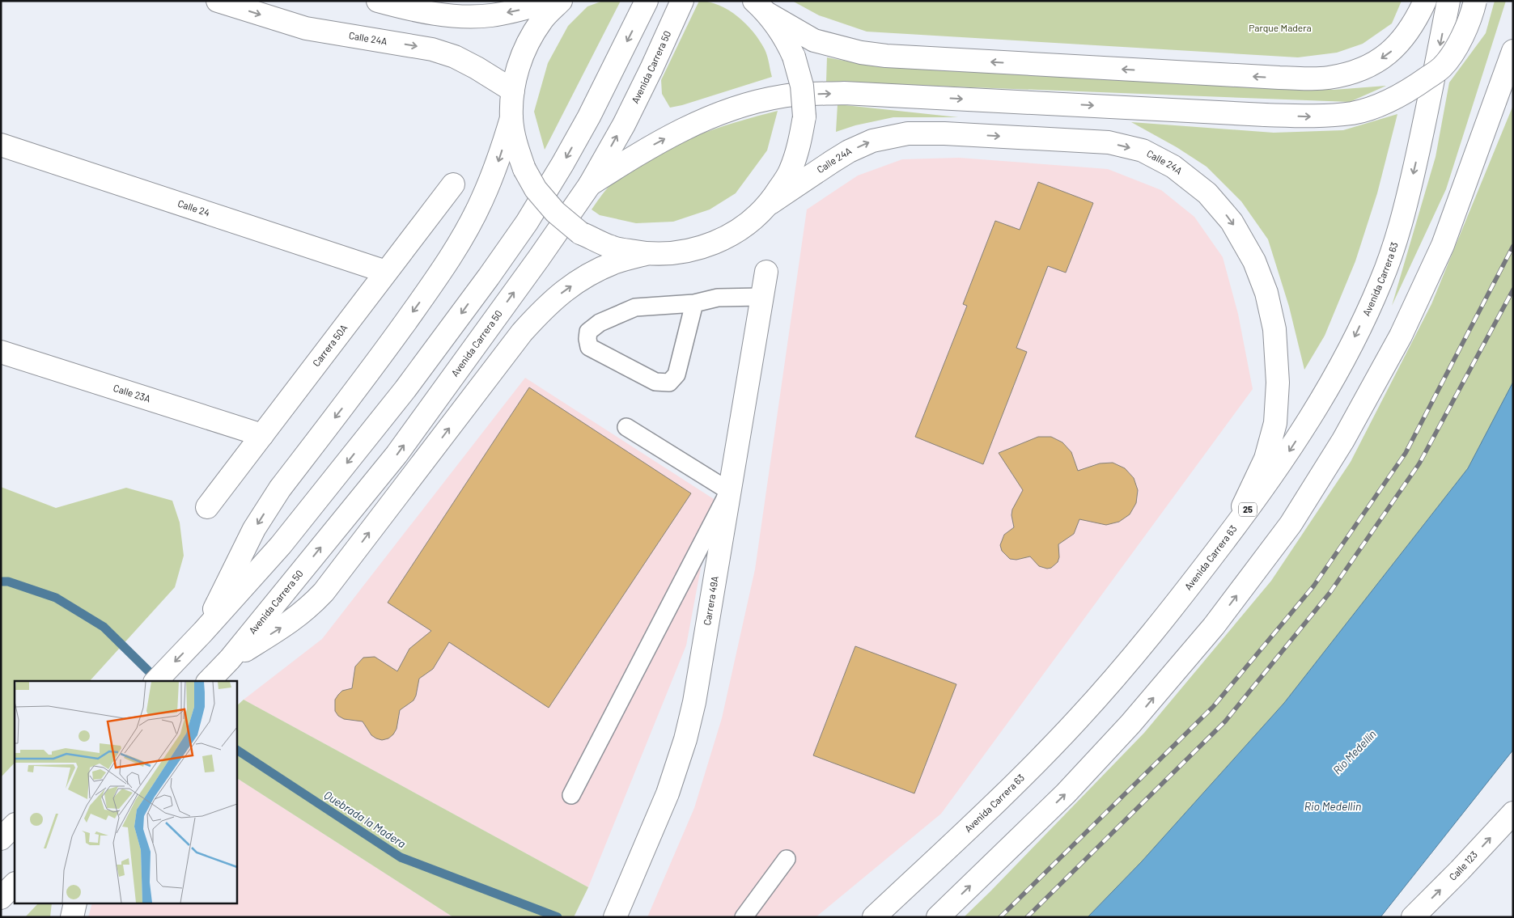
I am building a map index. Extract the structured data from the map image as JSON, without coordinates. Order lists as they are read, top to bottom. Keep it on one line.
{"streets":{"main road":["Calle 24A","Avenida Carrera 50","Calle 24","Avenida Carrera 63","Carrera 50A","Calle 23A","25","Carrera 49A","Calle 123"]},"crossings":[["Calle 24A","Avenida Carrera 63"],["Calle 24","Carrera 50A"],["Carrera 50A","Calle 23A"]],"one_way":["Calle 123"],"water":["Río Medellín","Rio Medellin","Quebrada la Madera"],"parks":["Parque Madera"]}
